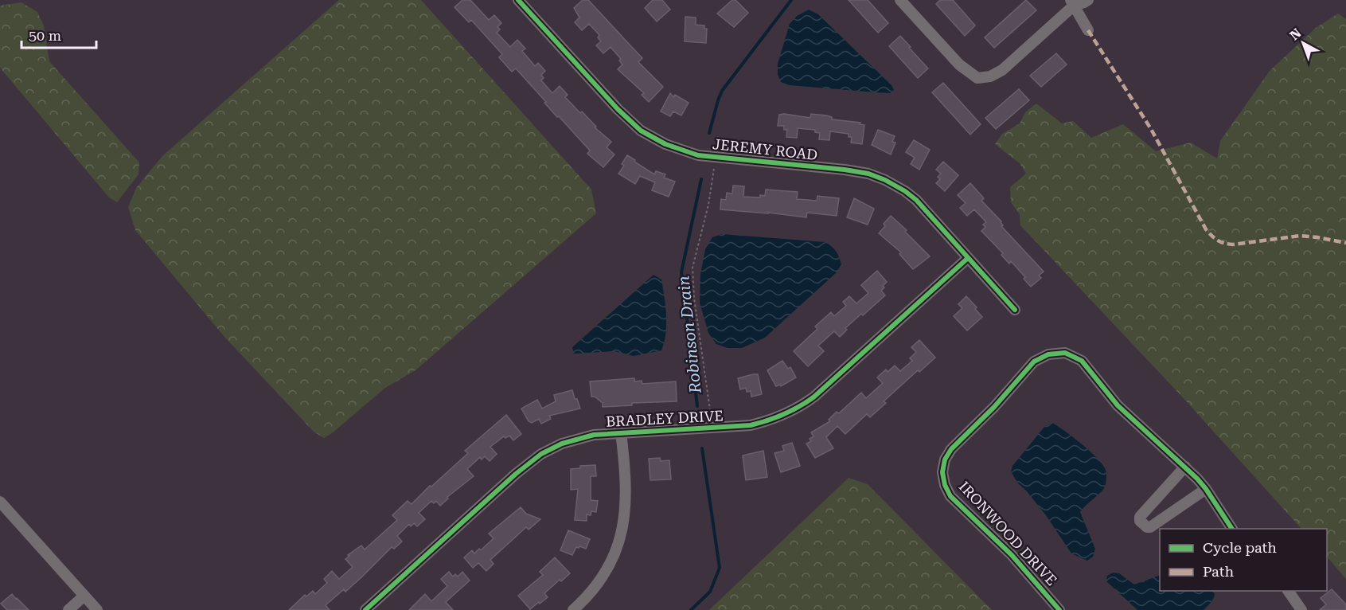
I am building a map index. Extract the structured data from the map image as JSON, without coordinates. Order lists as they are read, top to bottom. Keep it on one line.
{"streets":{"street":["JEREMY ROAD","BRADLEY DRIVE","IRONWOOD DRIVE"]},"crossings":[["JEREMY ROAD","BRADLEY DRIVE"]],"water":["Robinson Drain"],"legend":["Cycle path","Path"],"scale_bar":"50 m","north":"top left"}
